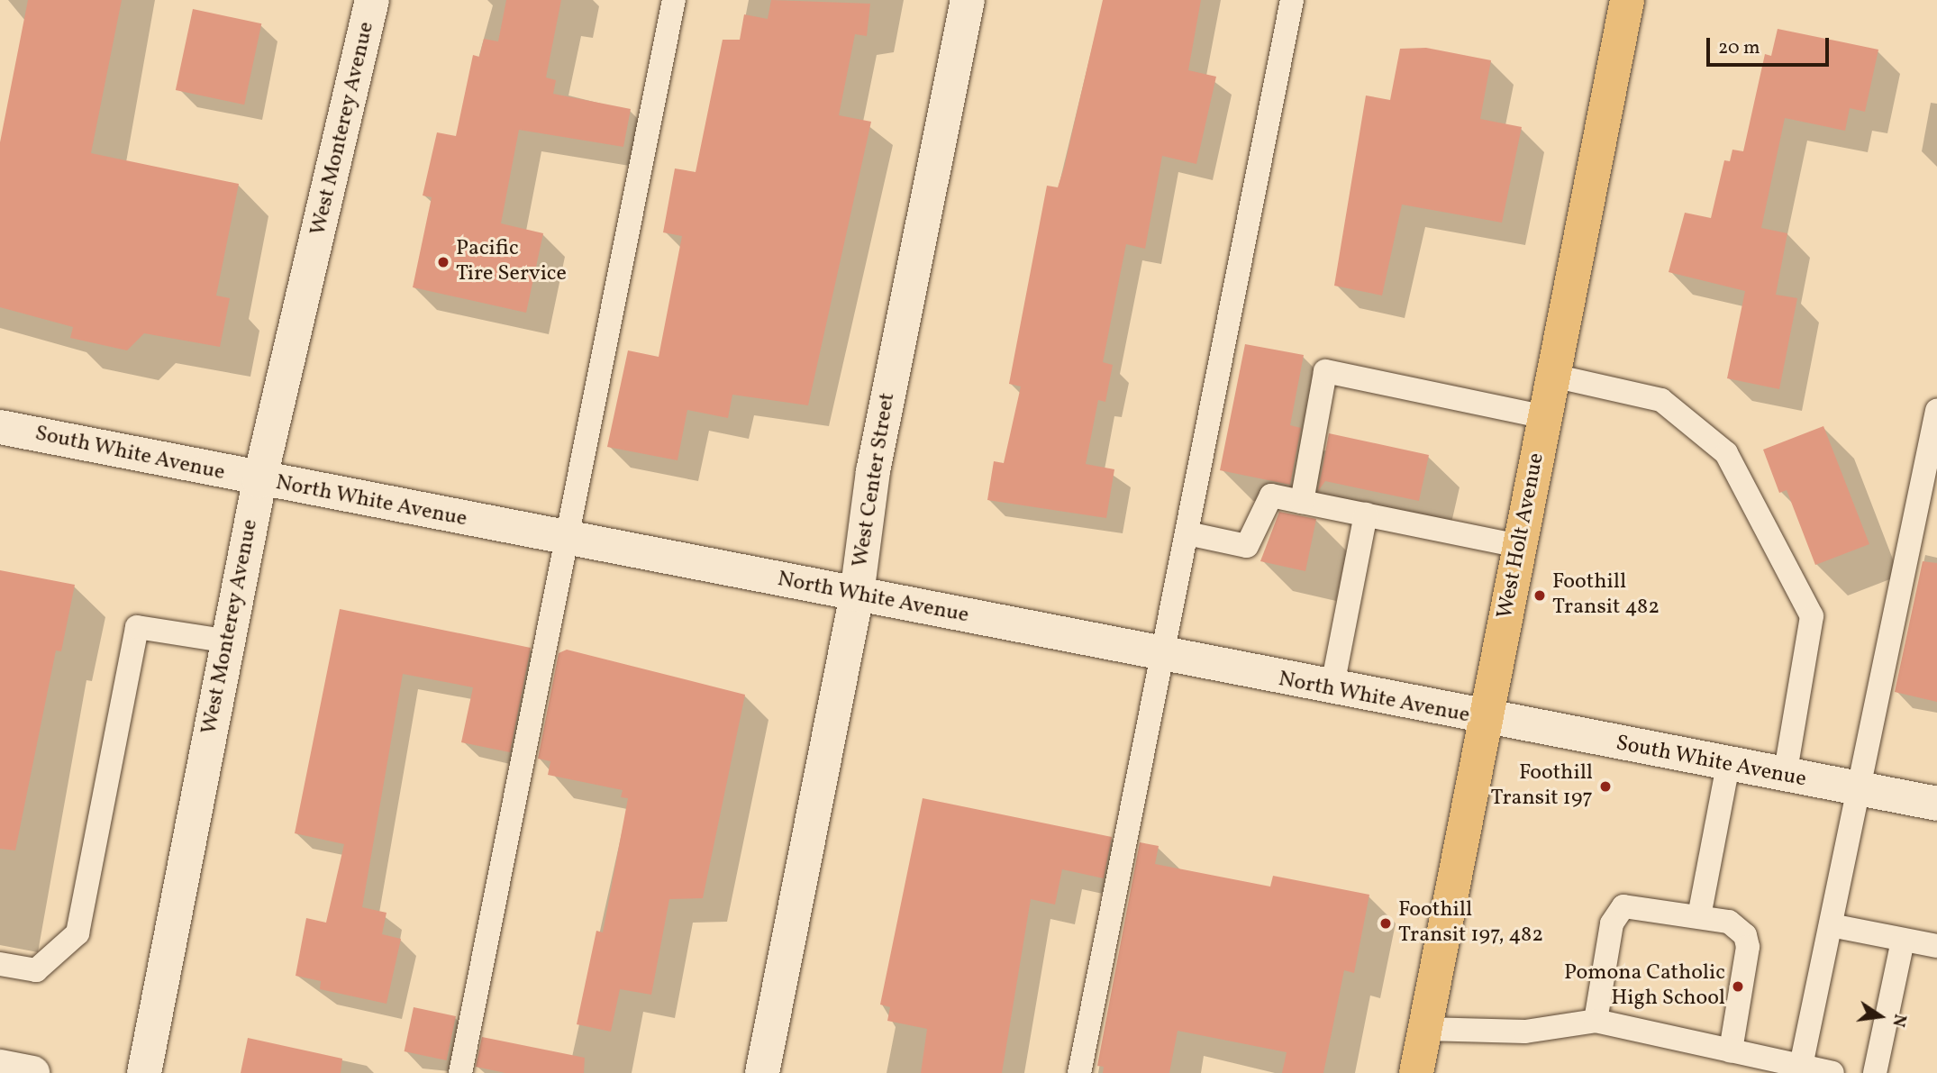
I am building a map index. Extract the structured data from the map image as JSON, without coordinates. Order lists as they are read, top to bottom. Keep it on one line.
{"streets":{"main road":["West Holt Avenue"],"street":["West Monterey Avenue","South White Avenue","West Center Street","North White Avenue"]},"crossings":[["West Monterey Avenue","South White Avenue"],["West Monterey Avenue","North White Avenue"],["South White Avenue","North White Avenue"],["South White Avenue","West Holt Avenue"],["West Center Street","North White Avenue"],["North White Avenue","West Holt Avenue"]],"places":["Pacific Tire Service","Foothill Transit 482","Foothill Transit 197","Foothill Transit 197, 482","Pomona Catholic High School"],"scale_bar":"20 m","north":"right"}
